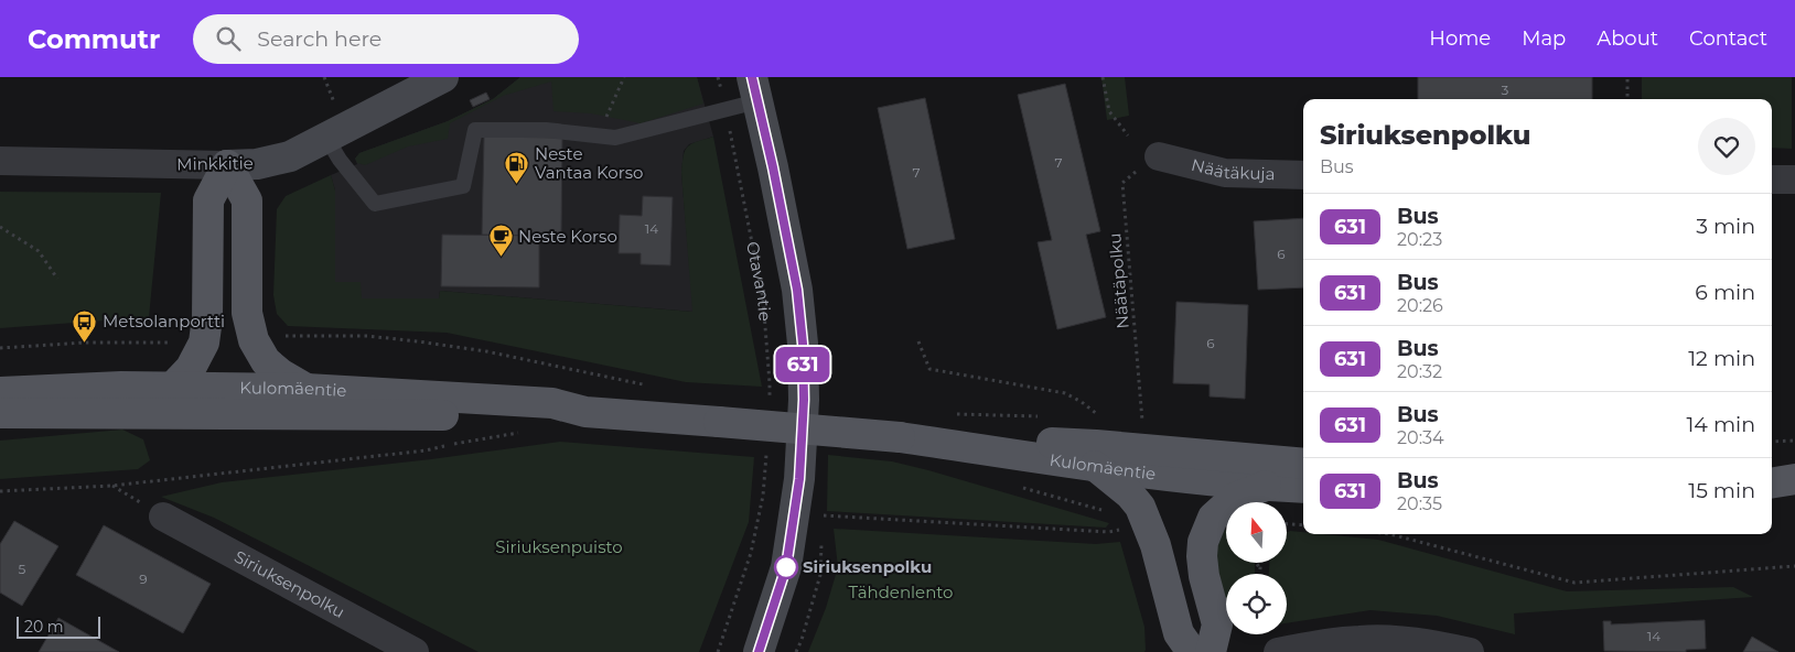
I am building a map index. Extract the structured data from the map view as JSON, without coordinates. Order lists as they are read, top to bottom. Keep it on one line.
{"streets":{"main road":["Minkkitie","Kulomäentie"],"street":["Näätäkuja","Siriuksenpolku"],"path":["Otavantie","Näätäpolku"]},"crossings":[["Näätäkuja","Näätäpolku"]],"parks":["Siriuksenpuisto","Tähdenlento"],"places":{"fuel station":["Neste Vantaa Korso"],"cafe":["Neste Korso"],"bus stop":["Metsolanportti"],"other":["Siriuksenpolku"]},"lines":["bus line 631"],"house_numbers":["3","7","7","14","6","6","5","9","14"],"scale_bar":"20 m","north":"top","page":{"header":"Commutr","search":"Search here","nav":["Home","Map","About","Contact"],"on_map":"631","heading":["Siriuksenpolku","Bus"],"list":[{"mark":"631","name":"Bus","note":"20:23","value":"3 min"},{"mark":"631","name":"Bus","note":"20:26","value":"6 min"},{"mark":"631","name":"Bus","note":"20:32","value":"12 min"},{"mark":"631","name":"Bus","note":"20:34","value":"14 min"},{"mark":"631","name":"Bus","note":"20:35","value":"15 min"}],"scale":"20 m"}}
